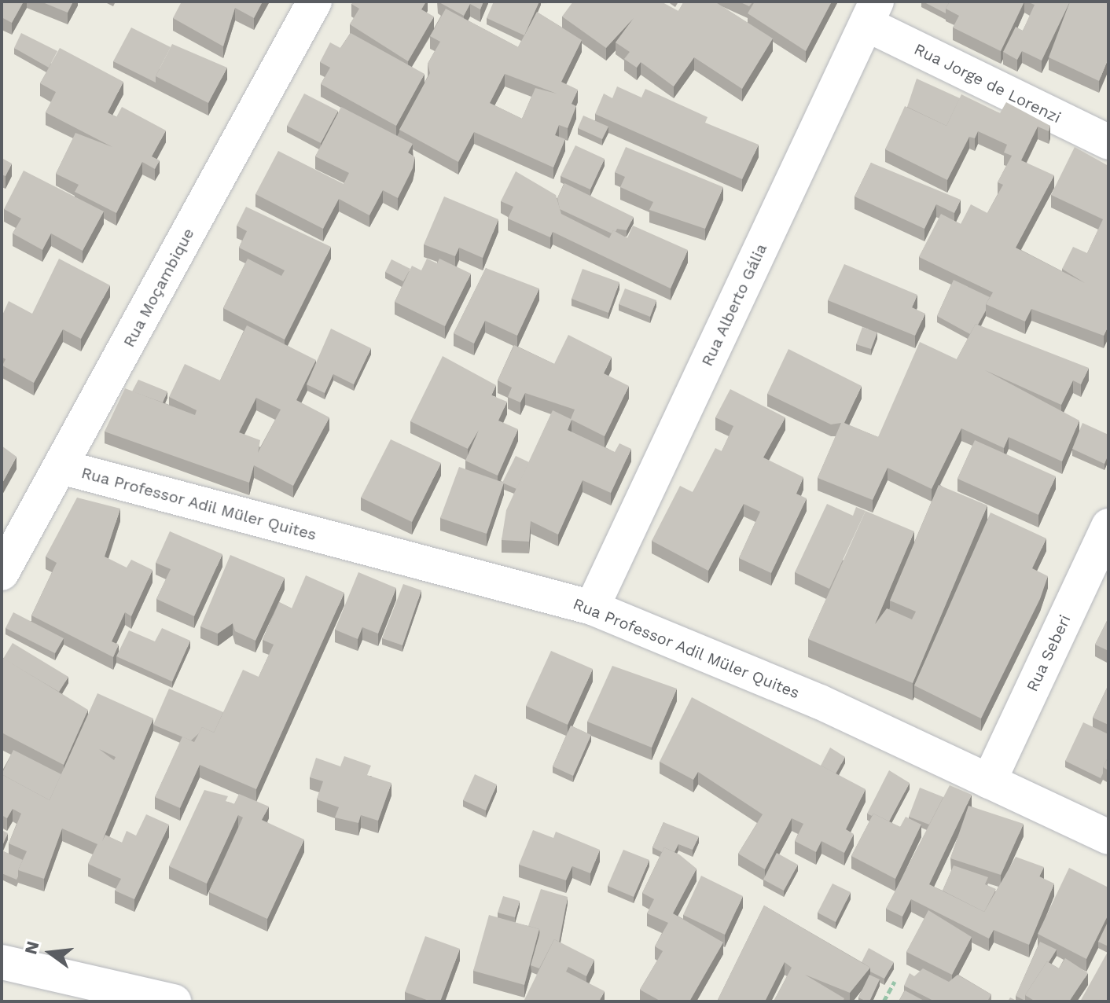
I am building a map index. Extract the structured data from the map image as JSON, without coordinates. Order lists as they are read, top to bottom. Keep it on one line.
{"streets":{"street":["Rua Jorge de Lorenzi","Rua Moçambique","Rua Alberto Gália","Rua Professor Adil Müler Quites","Rua Seberi"]},"crossings":[["Rua Jorge de Lorenzi","Rua Alberto Gália"],["Rua Moçambique","Rua Professor Adil Müler Quites"],["Rua Alberto Gália","Rua Professor Adil Müler Quites"],["Rua Professor Adil Müler Quites","Rua Seberi"]],"north":"left"}
